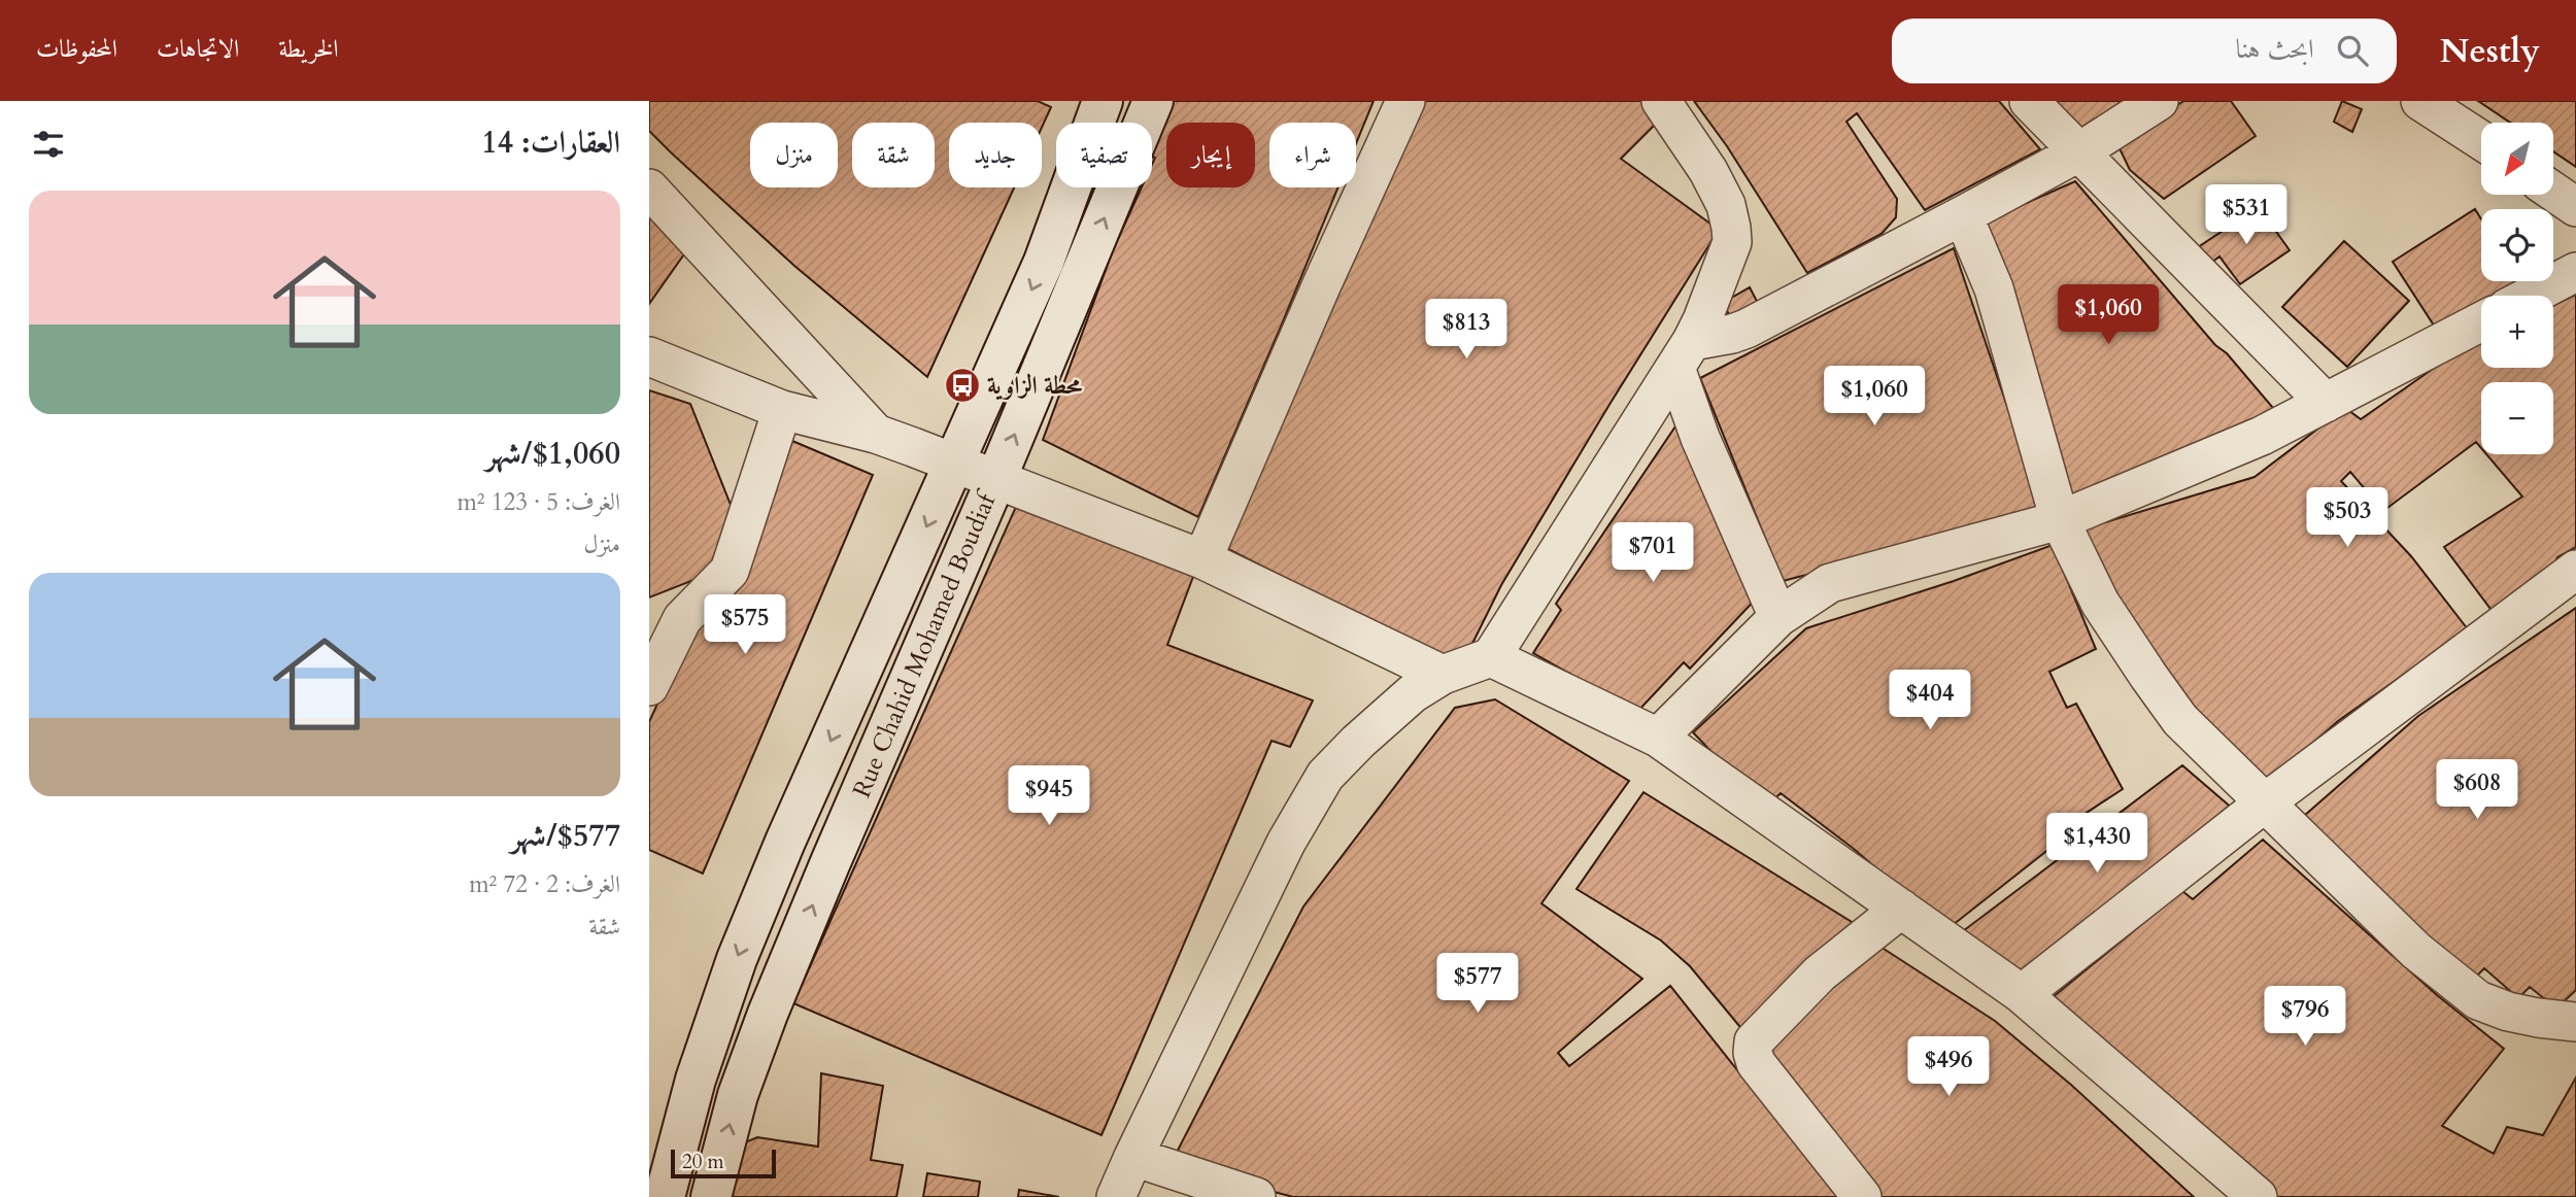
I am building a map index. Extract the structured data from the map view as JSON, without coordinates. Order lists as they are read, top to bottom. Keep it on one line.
{"streets":{"main road":["Rue Chahid Mohamed Boudiaf"]},"places":{"bus stop":["محطة الزاوية"]},"scale_bar":"20 m","north":"bottom left","page":{"header":"Nestly","search":"ابحث هنا","nav":["الخريطة","الاتجاهات","المحفوظات"],"heading":"العقارات: 14","map_buttons":["+","−"],"chip":["شراء","إيجار","تصفية","جديد","شقة","منزل"],"price":["$531","$1,060","$813","$1,060","$503","$701","$575","$404","$608","$945","$1,430","$577","$796","$496"],"list":[{"name":"$1,060/شهر","note":"الغرف: 5 · 123 m² · منزل"},{"name":"$577/شهر","note":"الغرف: 2 · 72 m² · شقة"}],"scale":"20 m"}}
